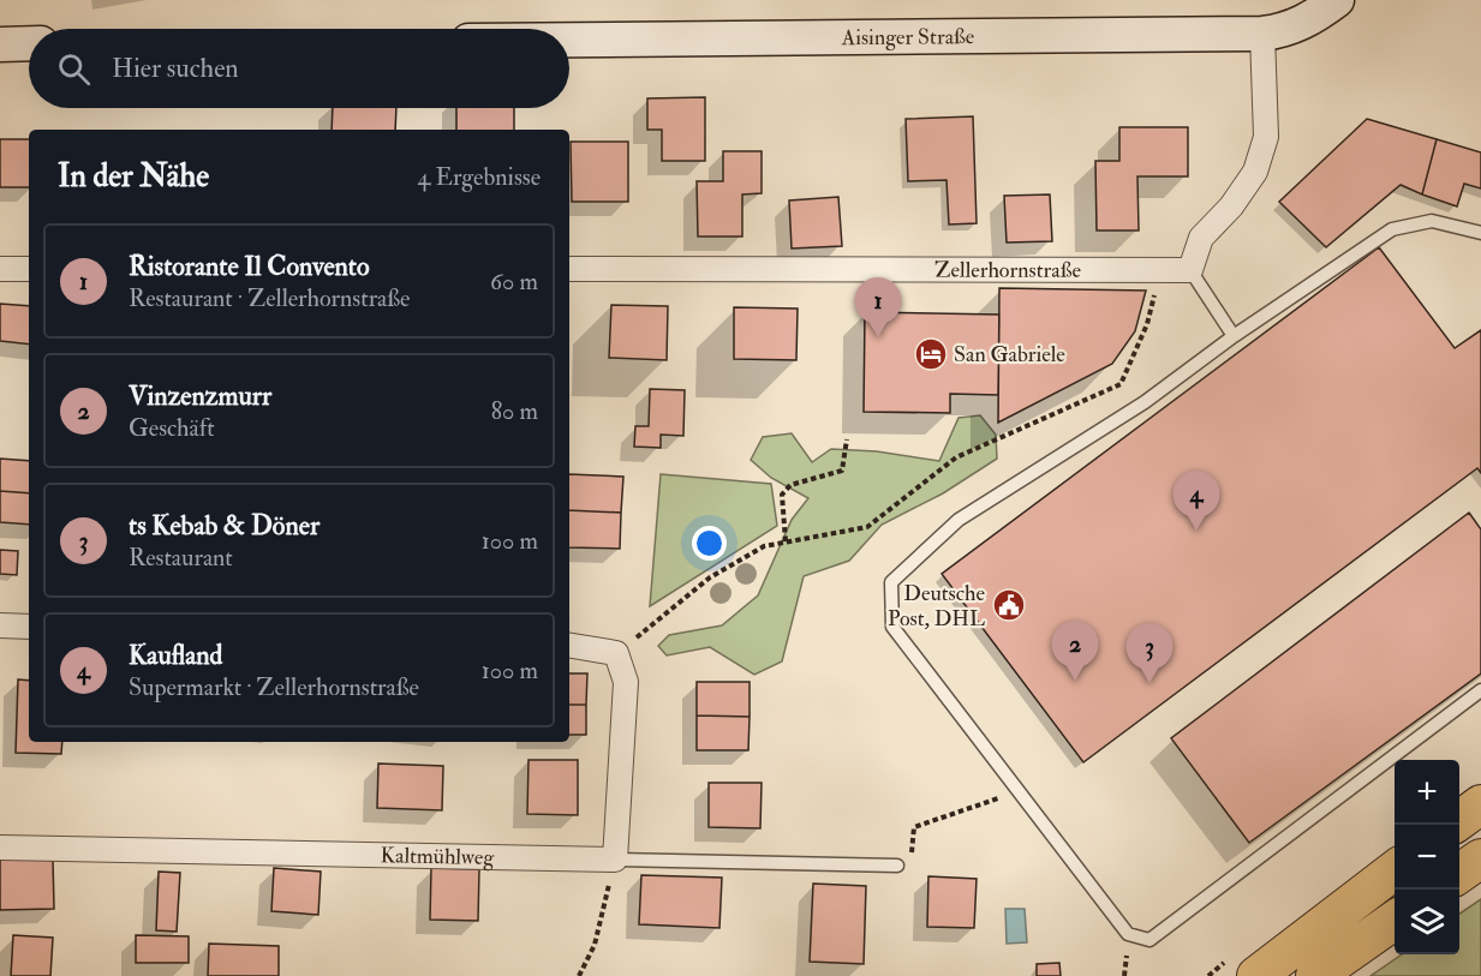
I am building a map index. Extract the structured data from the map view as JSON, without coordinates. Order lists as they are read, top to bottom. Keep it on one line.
{"streets":{"main road":["Aisinger Straße"],"street":["Zellerhornstraße","Kaltmühlweg"]},"places":{"hotel":["San Gabriele"],"public building":["Deutsche Post, DHL"]},"page":{"search":"Hier suchen","heading":["In der Nähe","4 Ergebnisse"],"list":[{"mark":"1","name":"Ristorante Il Convento","note":"Restaurant · Zellerhornstraße","value":"60 m"},{"mark":"2","name":"Vinzenzmurr","note":"Geschäft","value":"80 m"},{"mark":"3","name":"ts Kebab & Döner","note":"Restaurant","value":"100 m"},{"mark":"4","name":"Kaufland","note":"Supermarkt · Zellerhornstraße","value":"100 m"}],"pins":["1","4","2","3"],"map_buttons":["+","−"]}}
